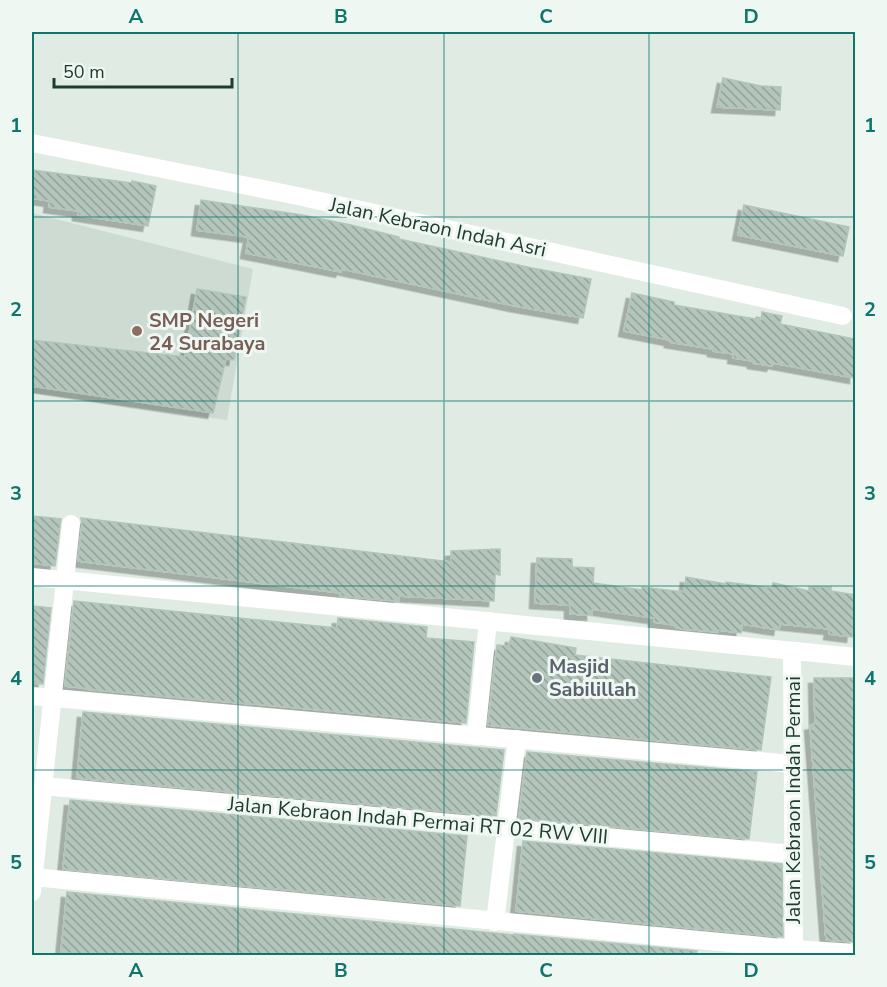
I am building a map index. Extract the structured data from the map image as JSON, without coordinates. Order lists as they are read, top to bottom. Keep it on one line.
{"streets":{"street":["Jalan Kebraon Indah Asri","Jalan Kebraon Indah Permai","Jalan Kebraon Indah Permai RT 02 RW VIII"]},"crossings":[["Jalan Kebraon Indah Permai","Jalan Kebraon Indah Permai RT 02 RW VIII"]],"places":["SMP Negeri 24 Surabaya","Masjid Sabilillah"],"scale_bar":"50 m","grid":{"columns":["A","B","C","D"],"rows":["1","2","3","4","5"]}}
